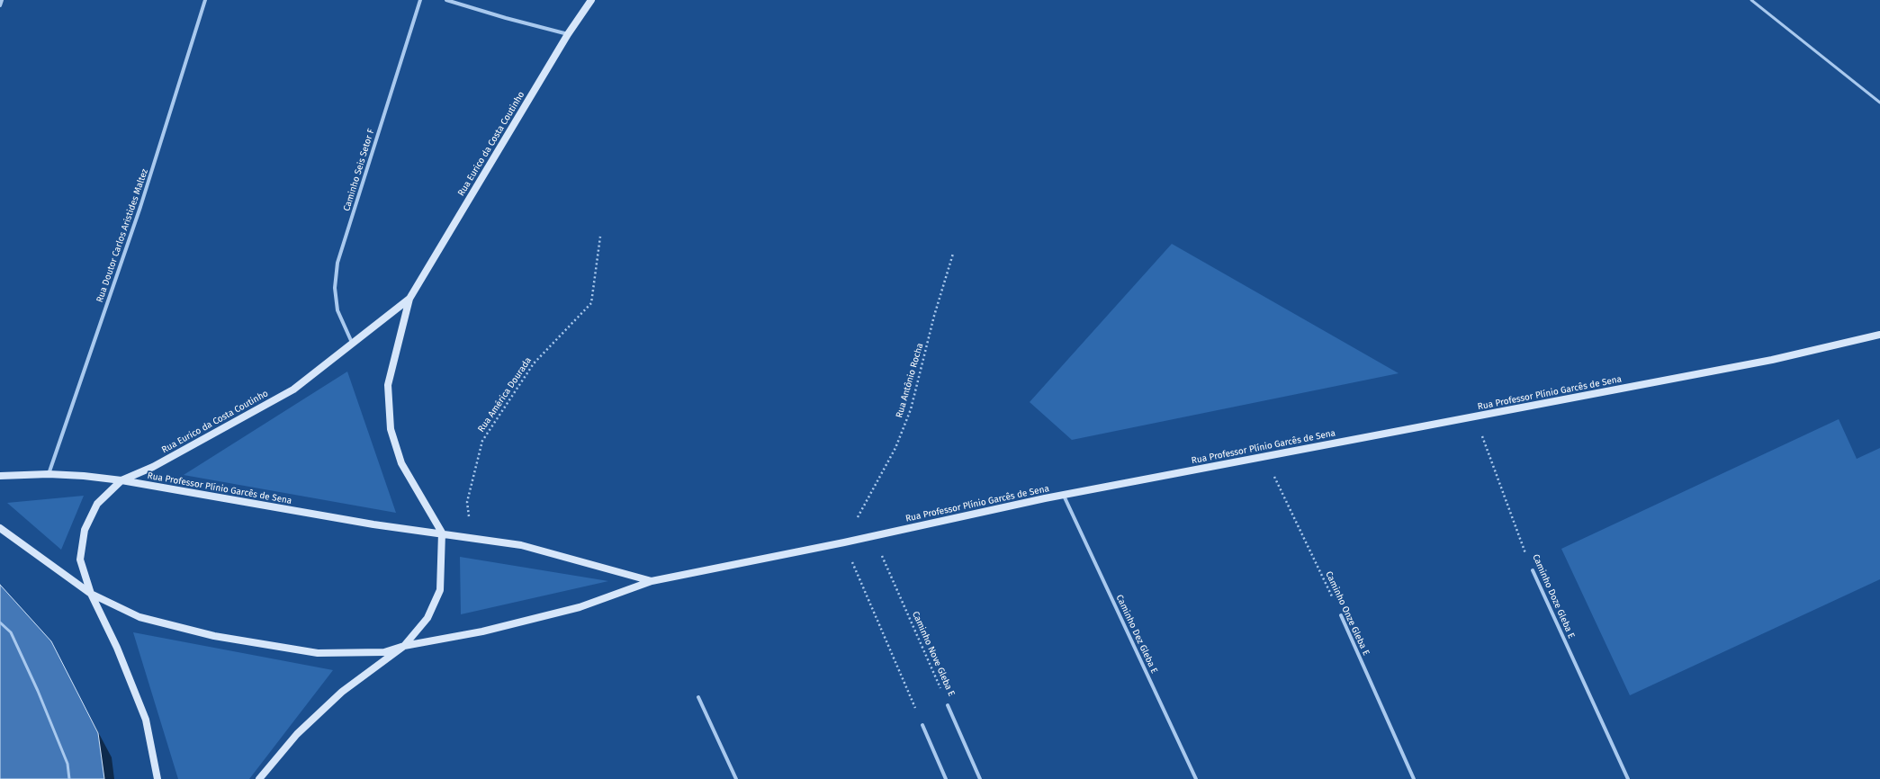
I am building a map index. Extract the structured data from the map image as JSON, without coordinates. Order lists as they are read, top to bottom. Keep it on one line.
{"streets":{"main road":["Rua Eurico da Costa Coutinho","Rua Professor Plínio Garcês de Sena"],"street":["Caminho Seis Setor F","Rua Doutor Carlos Aristides Maltez","Caminho Doze Gleba E","Caminho Onze Gleba E","Caminho Dez Gleba E","Caminho Nove Gleba E"],"path":["Rua Antônio Rocha","Rua América Dourada"]},"crossings":[["Rua Eurico da Costa Coutinho","Caminho Seis Setor F"],["Rua Eurico da Costa Coutinho","Rua Doutor Carlos Aristides Maltez"],["Rua Eurico da Costa Coutinho","Rua Professor Plínio Garcês de Sena"],["Rua Antônio Rocha","Rua Professor Plínio Garcês de Sena"],["Rua Professor Plínio Garcês de Sena","Rua América Dourada"],["Rua Professor Plínio Garcês de Sena","Caminho Doze Gleba E"],["Rua Professor Plínio Garcês de Sena","Caminho Onze Gleba E"],["Rua Professor Plínio Garcês de Sena","Caminho Dez Gleba E"],["Rua Professor Plínio Garcês de Sena","Caminho Nove Gleba E"]]}
